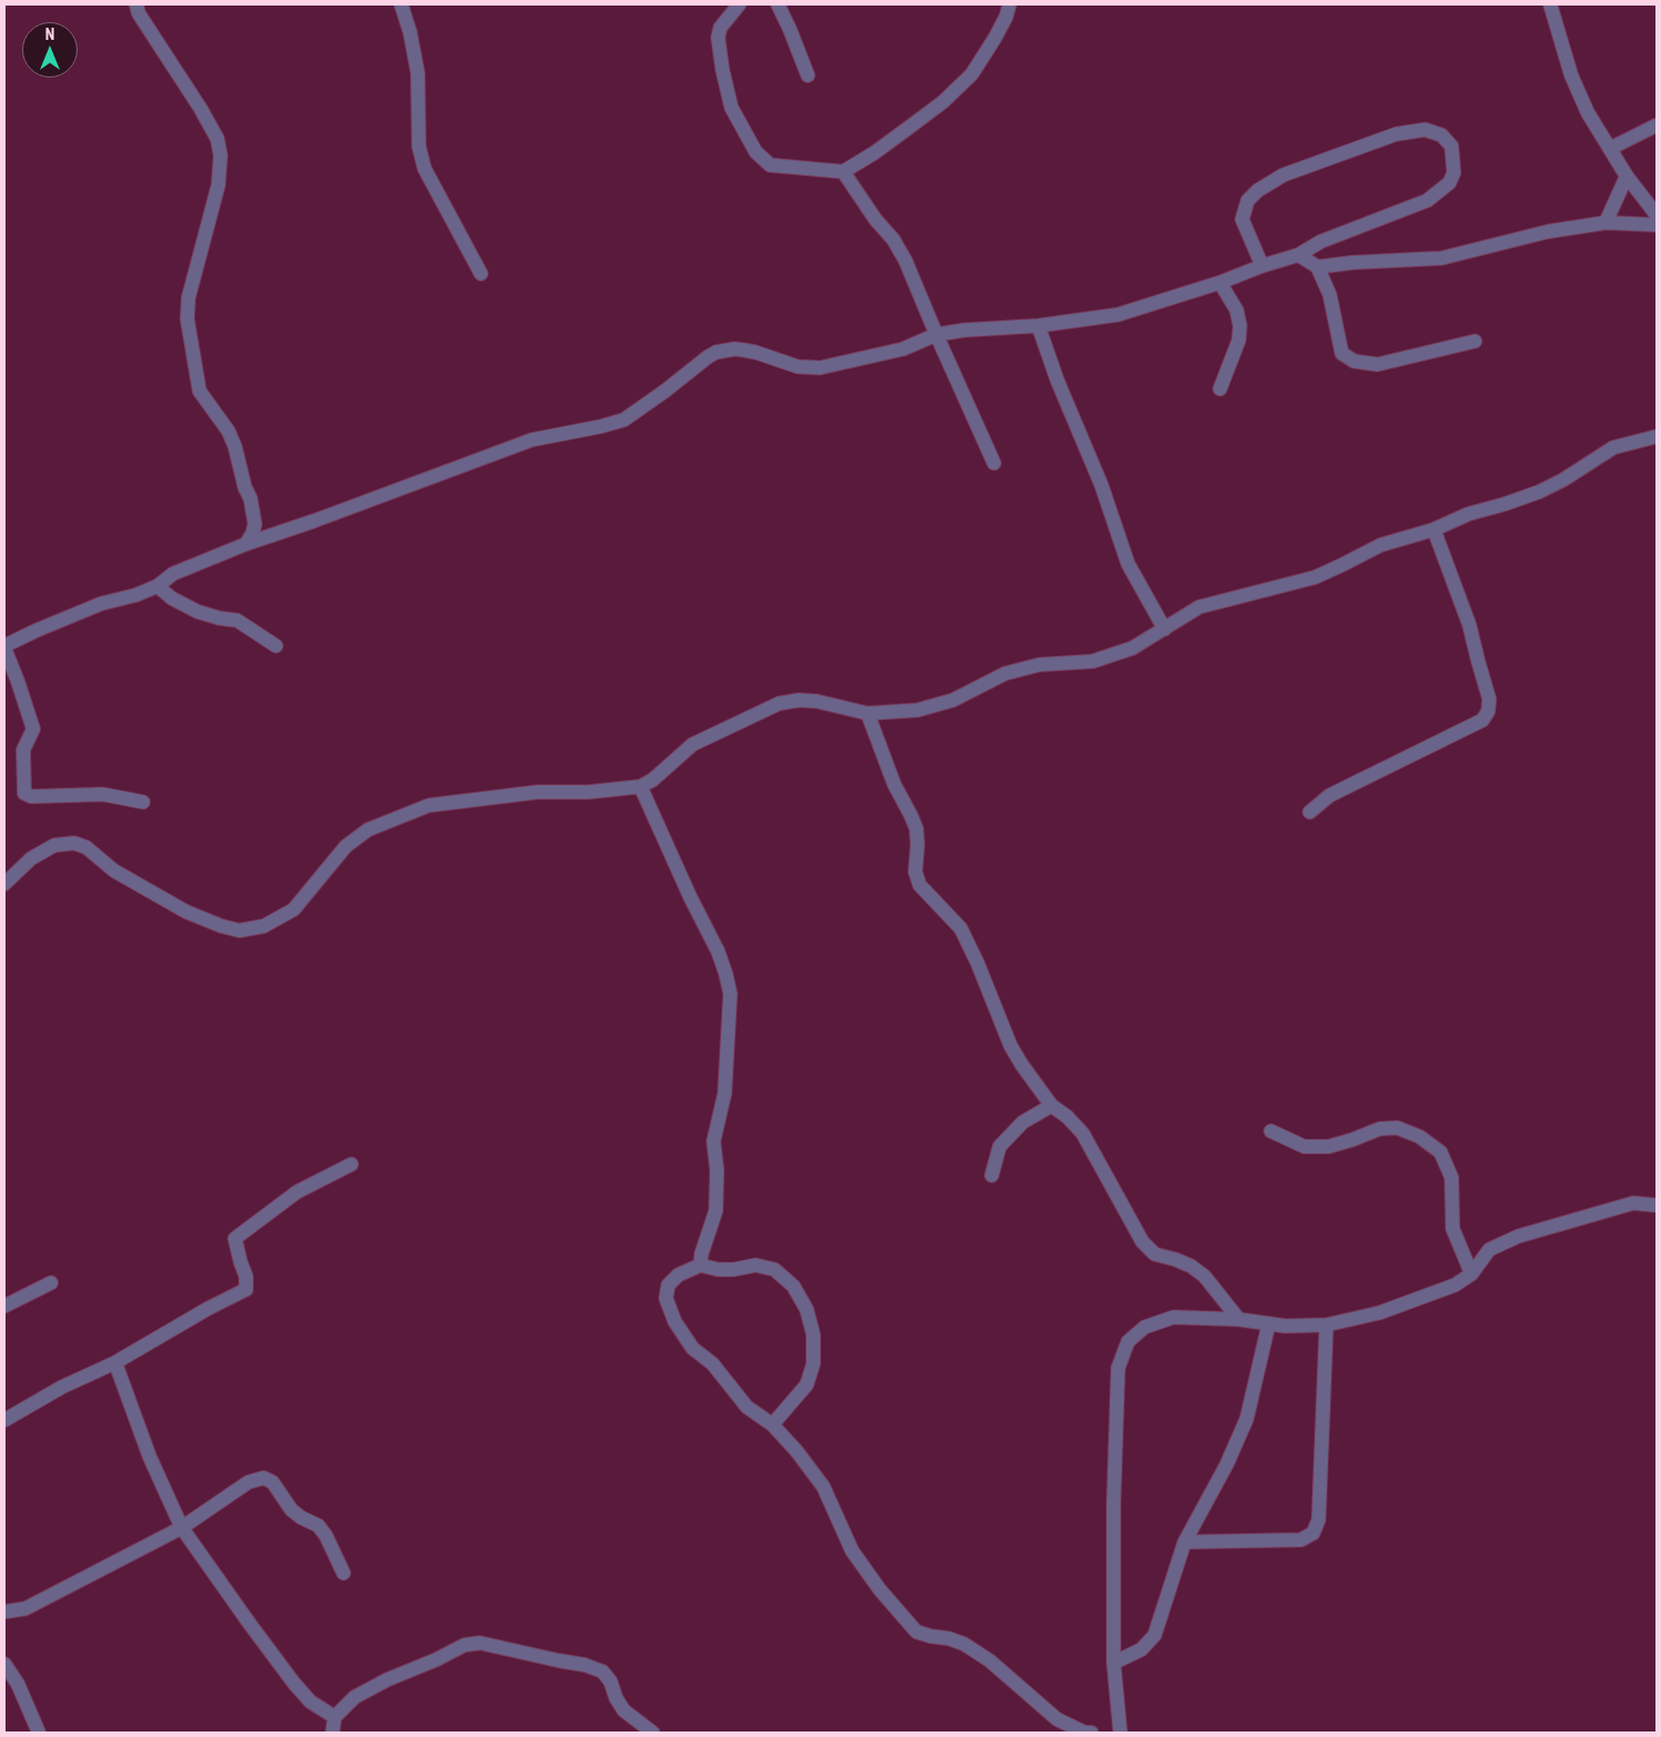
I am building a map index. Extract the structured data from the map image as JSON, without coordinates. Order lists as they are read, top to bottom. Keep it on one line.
{"north":"top"}
